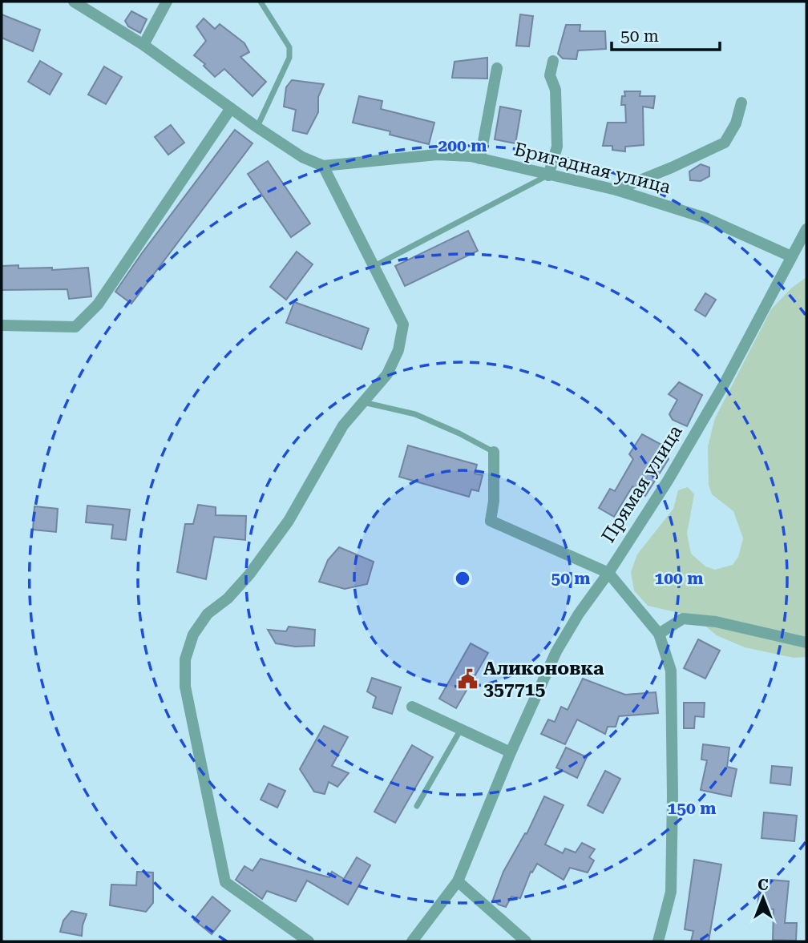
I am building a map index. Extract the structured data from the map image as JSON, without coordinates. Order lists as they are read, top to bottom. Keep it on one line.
{"streets":{"street":["Бригадная улица","Прямая улица"]},"crossings":[["Бригадная улица","Прямая улица"]],"places":{"public building":["Аликоновка 357715"]},"scale_bar":"50 m","north":"top","rings":["200 m","50 m","100 m","150 m"]}
